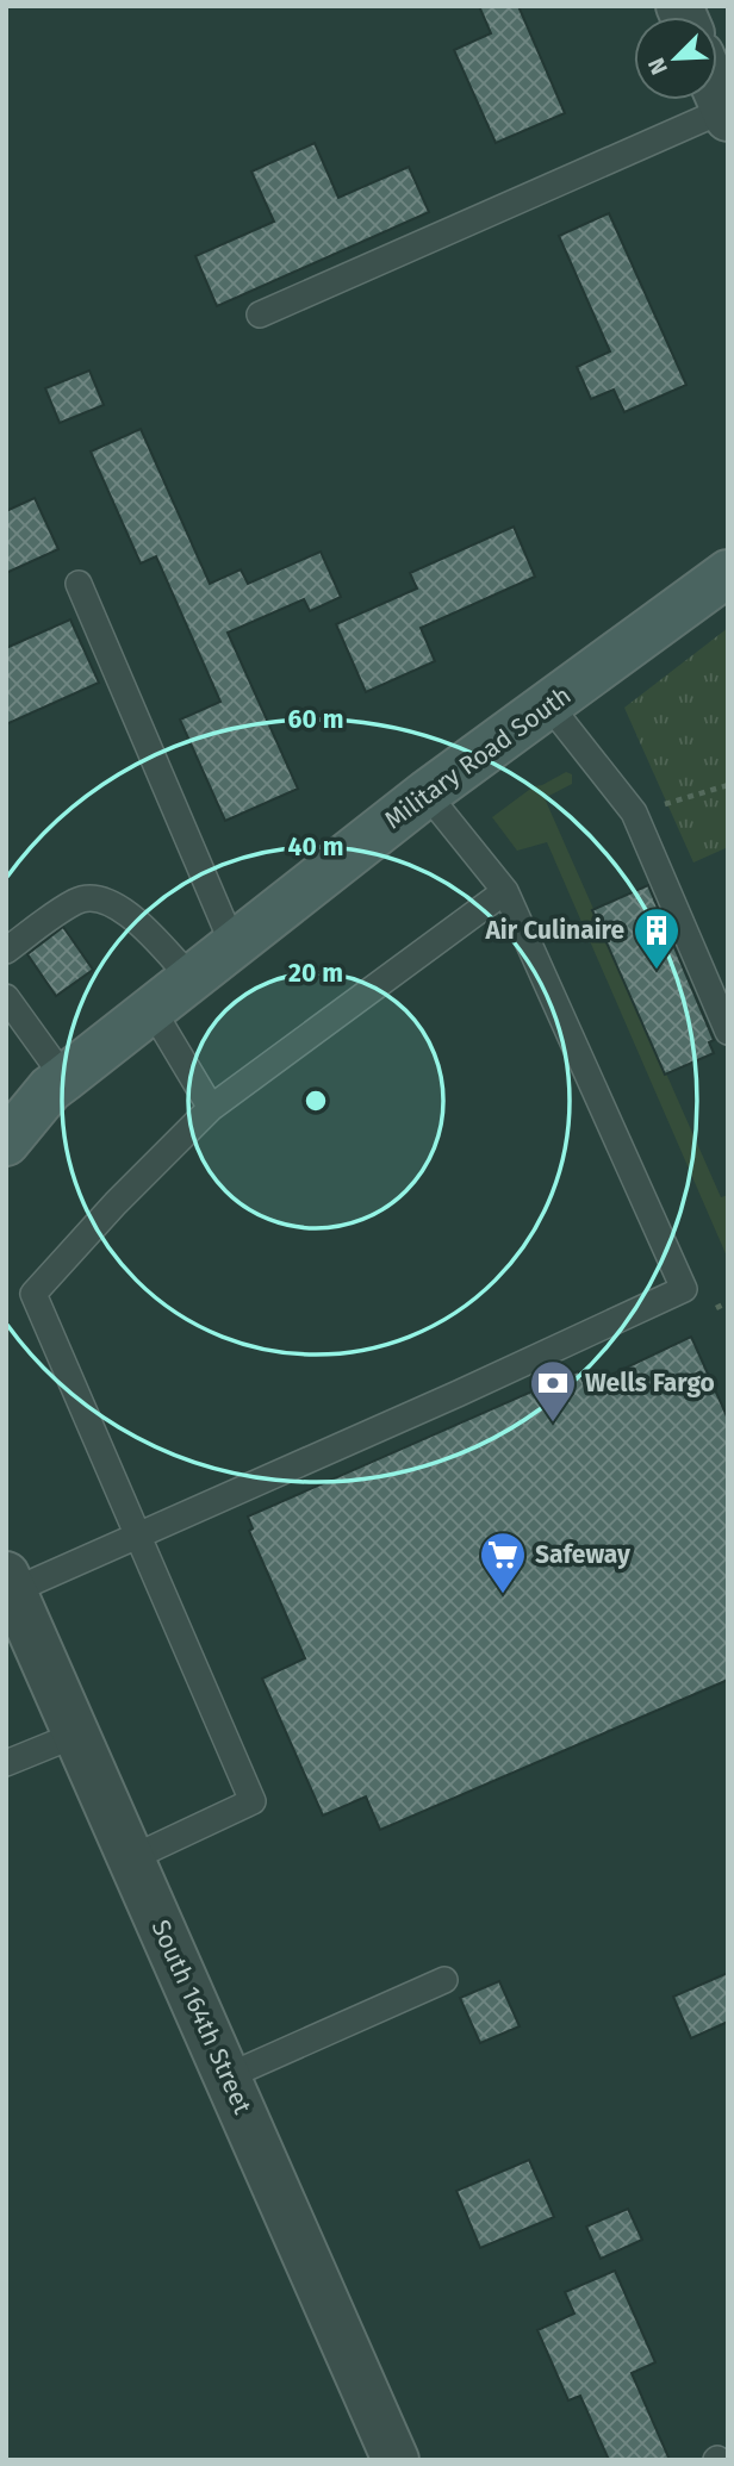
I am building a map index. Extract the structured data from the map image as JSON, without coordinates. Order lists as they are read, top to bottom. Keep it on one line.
{"streets":{"main road":["Military Road South"],"street":["South 164th Street"]},"places":{"building":["Air Culinaire"],"bank":["Wells Fargo"],"supermarket":["Safeway"]},"north":"bottom left","rings":["60 m","40 m","20 m"]}
